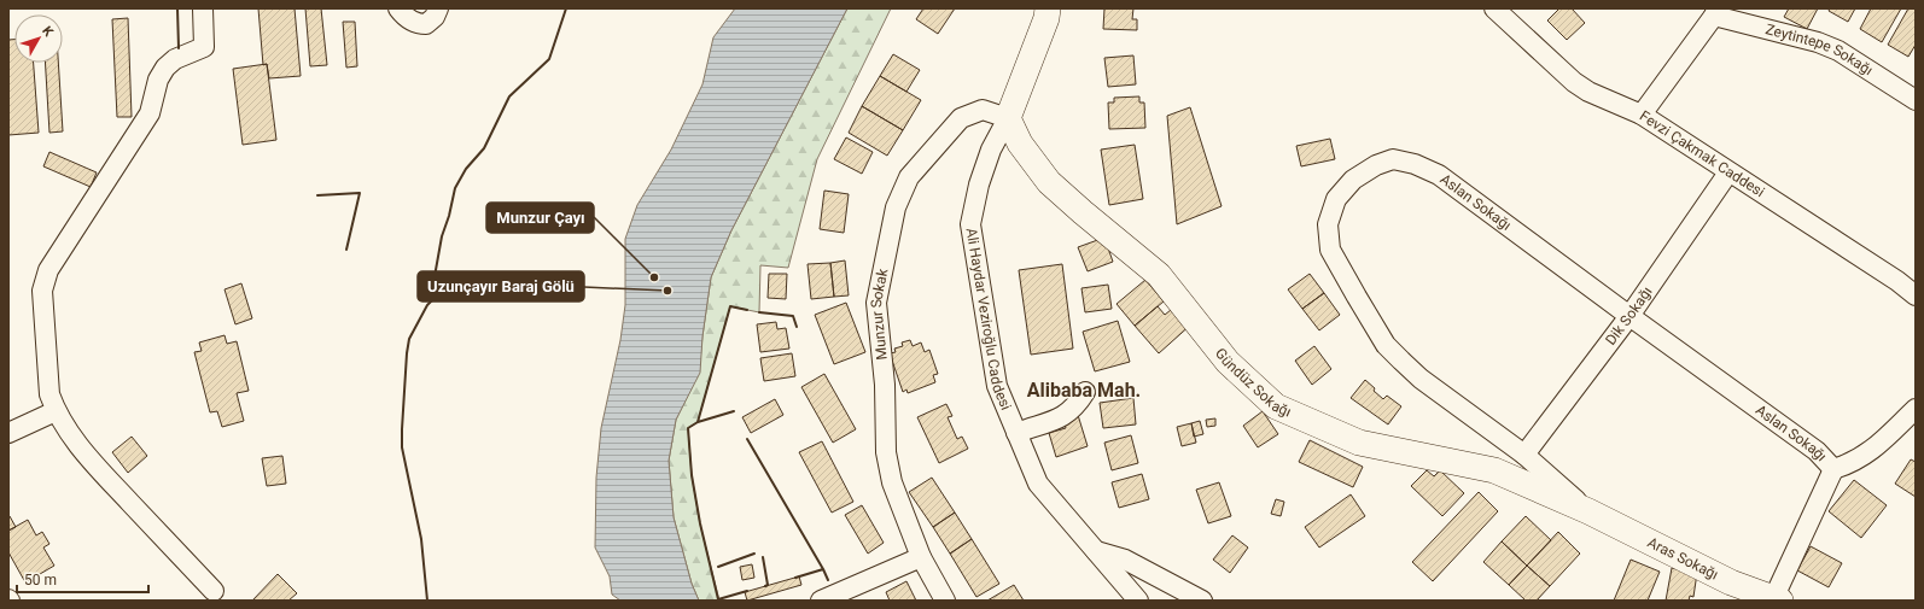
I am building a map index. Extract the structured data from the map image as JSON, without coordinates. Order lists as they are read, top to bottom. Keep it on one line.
{"streets":{"main road":["Ali Haydar Veziroğlu Caddesi","Gündüz Sokağı","Aras Sokağı"],"street":["Zeytintepe Sokağı","Fevzi Çakmak Caddesi","Aslan Sokağı","Munzur Sokak","Dik Sokağı"]},"crossings":[["Fevzi Çakmak Caddesi","Dik Sokağı"],["Aslan Sokağı","Dik Sokağı"],["Aslan Sokağı","Gündüz Sokağı"],["Aslan Sokağı","Aras Sokağı"],["Munzur Sokak","Ali Haydar Veziroğlu Caddesi"],["Munzur Sokak","Gündüz Sokağı"],["Ali Haydar Veziroğlu Caddesi","Gündüz Sokağı"],["Gündüz Sokağı","Aras Sokağı"]],"districts":["Alibaba Mah."],"places":["Munzur Çayı","Uzunçayır Baraj Gölü"],"scale_bar":"50 m","north":"top right"}
